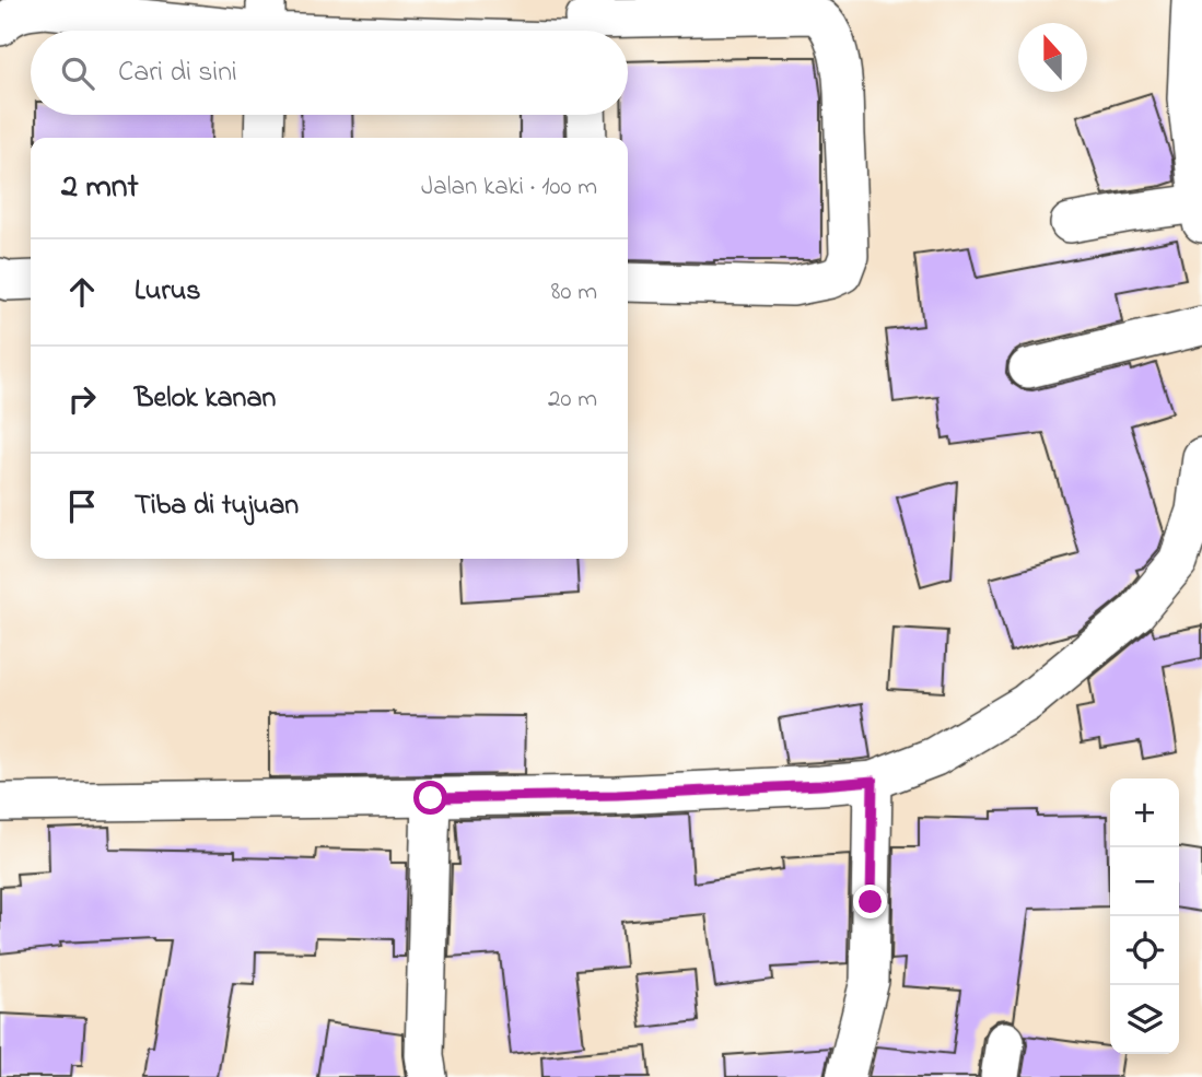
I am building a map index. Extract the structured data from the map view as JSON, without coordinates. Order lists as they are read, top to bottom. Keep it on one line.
{"north":"top","page":{"search":"Cari di sini","heading":["2 mnt","Jalan kaki · 100 m"],"list":[["Lurus","80 m"],["Belok kanan","20 m"],"Tiba di tujuan"],"map_buttons":["+","−"]}}
